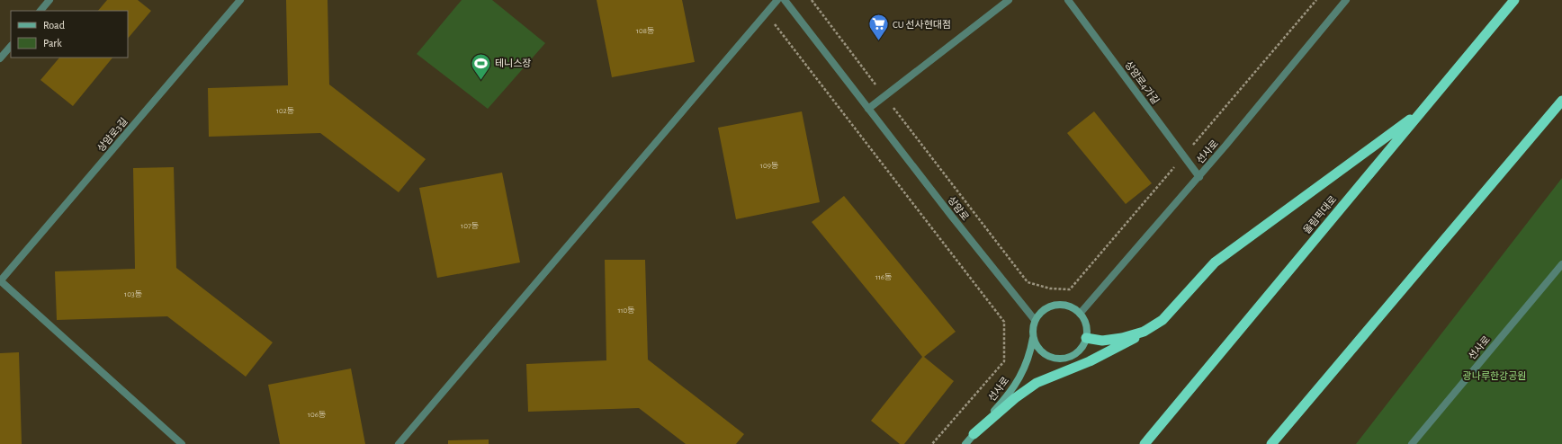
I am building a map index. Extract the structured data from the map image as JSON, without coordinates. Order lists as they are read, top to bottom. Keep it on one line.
{"streets":{"highway":["올림픽대로"],"main road":["선사로"],"street":["상암로4가길","상암로3길","상암로"]},"crossings":[["상암로4가길","선사로"],["선사로","상암로"]],"parks":["광나루한강공원"],"places":{"supermarket":["CU 선사현대점"],"sports":["테니스장"]},"house_numbers":["108동","102동","109동","107동","116동","103동","110동","106동"],"legend":["Road","Park"]}
